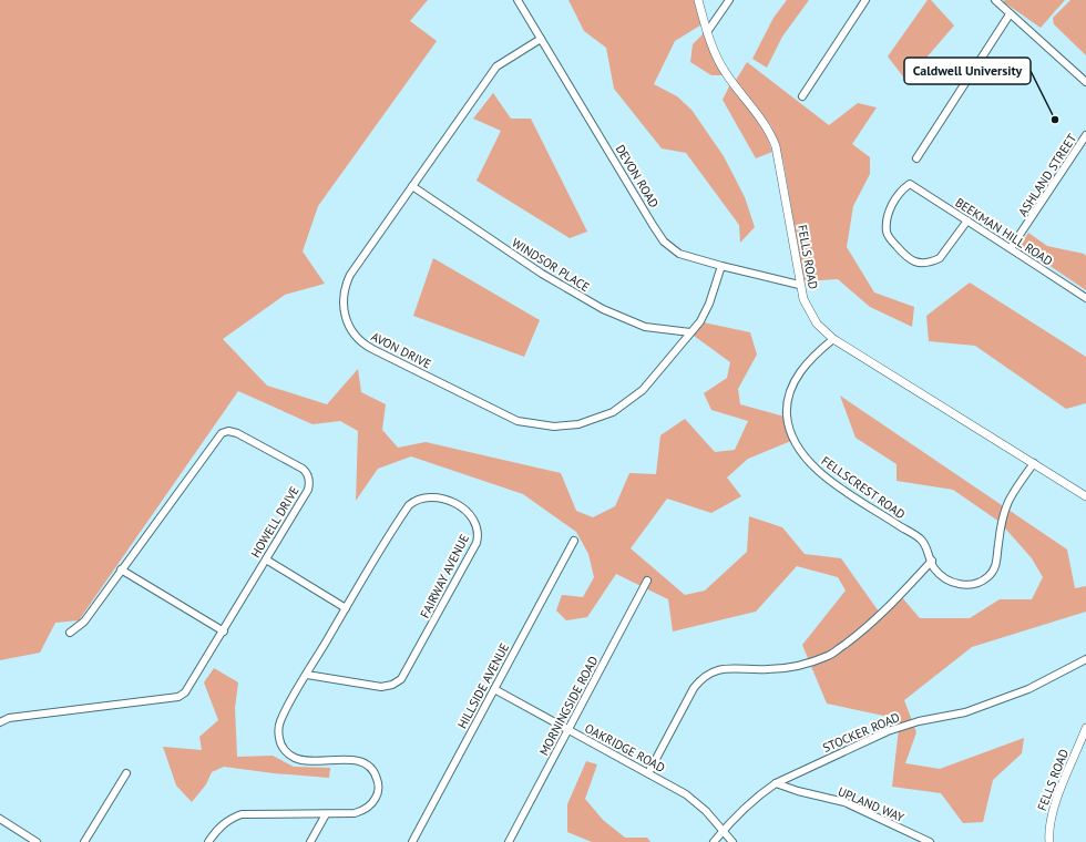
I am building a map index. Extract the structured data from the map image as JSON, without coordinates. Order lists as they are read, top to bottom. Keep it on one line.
{"streets":{"street":["ASHLAND STREET","DEVON ROAD","BEEKMAN HILL ROAD","FELLS ROAD","WINDSOR PLACE","AVON DRIVE","FELLSCREST ROAD","HOWELL DRIVE","FAIRWAY AVENUE","HILLSIDE AVENUE","MORNINGSIDE ROAD","STOCKER ROAD","OAKRIDGE ROAD","UPLAND WAY"]},"crossings":[["ASHLAND STREET","BEEKMAN HILL ROAD"],["DEVON ROAD","FELLS ROAD"],["DEVON ROAD","AVON DRIVE"],["FELLS ROAD","FELLSCREST ROAD"],["WINDSOR PLACE","AVON DRIVE"],["HILLSIDE AVENUE","OAKRIDGE ROAD"],["MORNINGSIDE ROAD","OAKRIDGE ROAD"],["STOCKER ROAD","OAKRIDGE ROAD"],["STOCKER ROAD","UPLAND WAY"]],"places":["Caldwell University"]}
